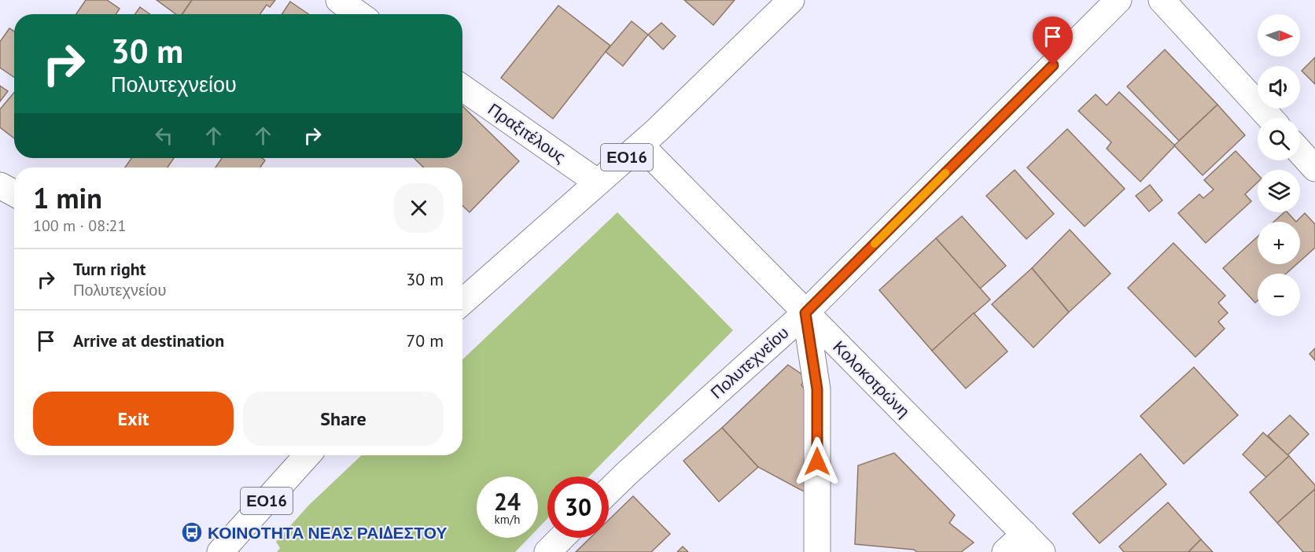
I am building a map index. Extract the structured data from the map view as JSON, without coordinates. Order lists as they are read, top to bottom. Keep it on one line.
{"streets":{"street":["Πραξιτέλους","ΕΟ16","Πολυτεχνείου","Κολοκοτρώνη"]},"crossings":[["Πραξιτέλους","ΕΟ16"],["ΕΟ16","Κολοκοτρώνη"],["Πολυτεχνείου","Κολοκοτρώνη"]],"places":{"bus stop":["ΚΟΙΝΟΤΗΤΑ ΝΕΑΣ ΡΑΙΔΕΣΤΟΥ"]},"north":"right","page":{"map_buttons":["+","−"],"turn":["30 m","Πολυτεχνείου"],"heading":["1 min","100 m · 08:21"],"list":[{"name":"Turn right","note":"Πολυτεχνείου","value":"30 m"},{"name":"Arrive at destination","value":"70 m"}],"buttons":["Exit","Share"],"speed":"24 km/h","limit":"30"}}
